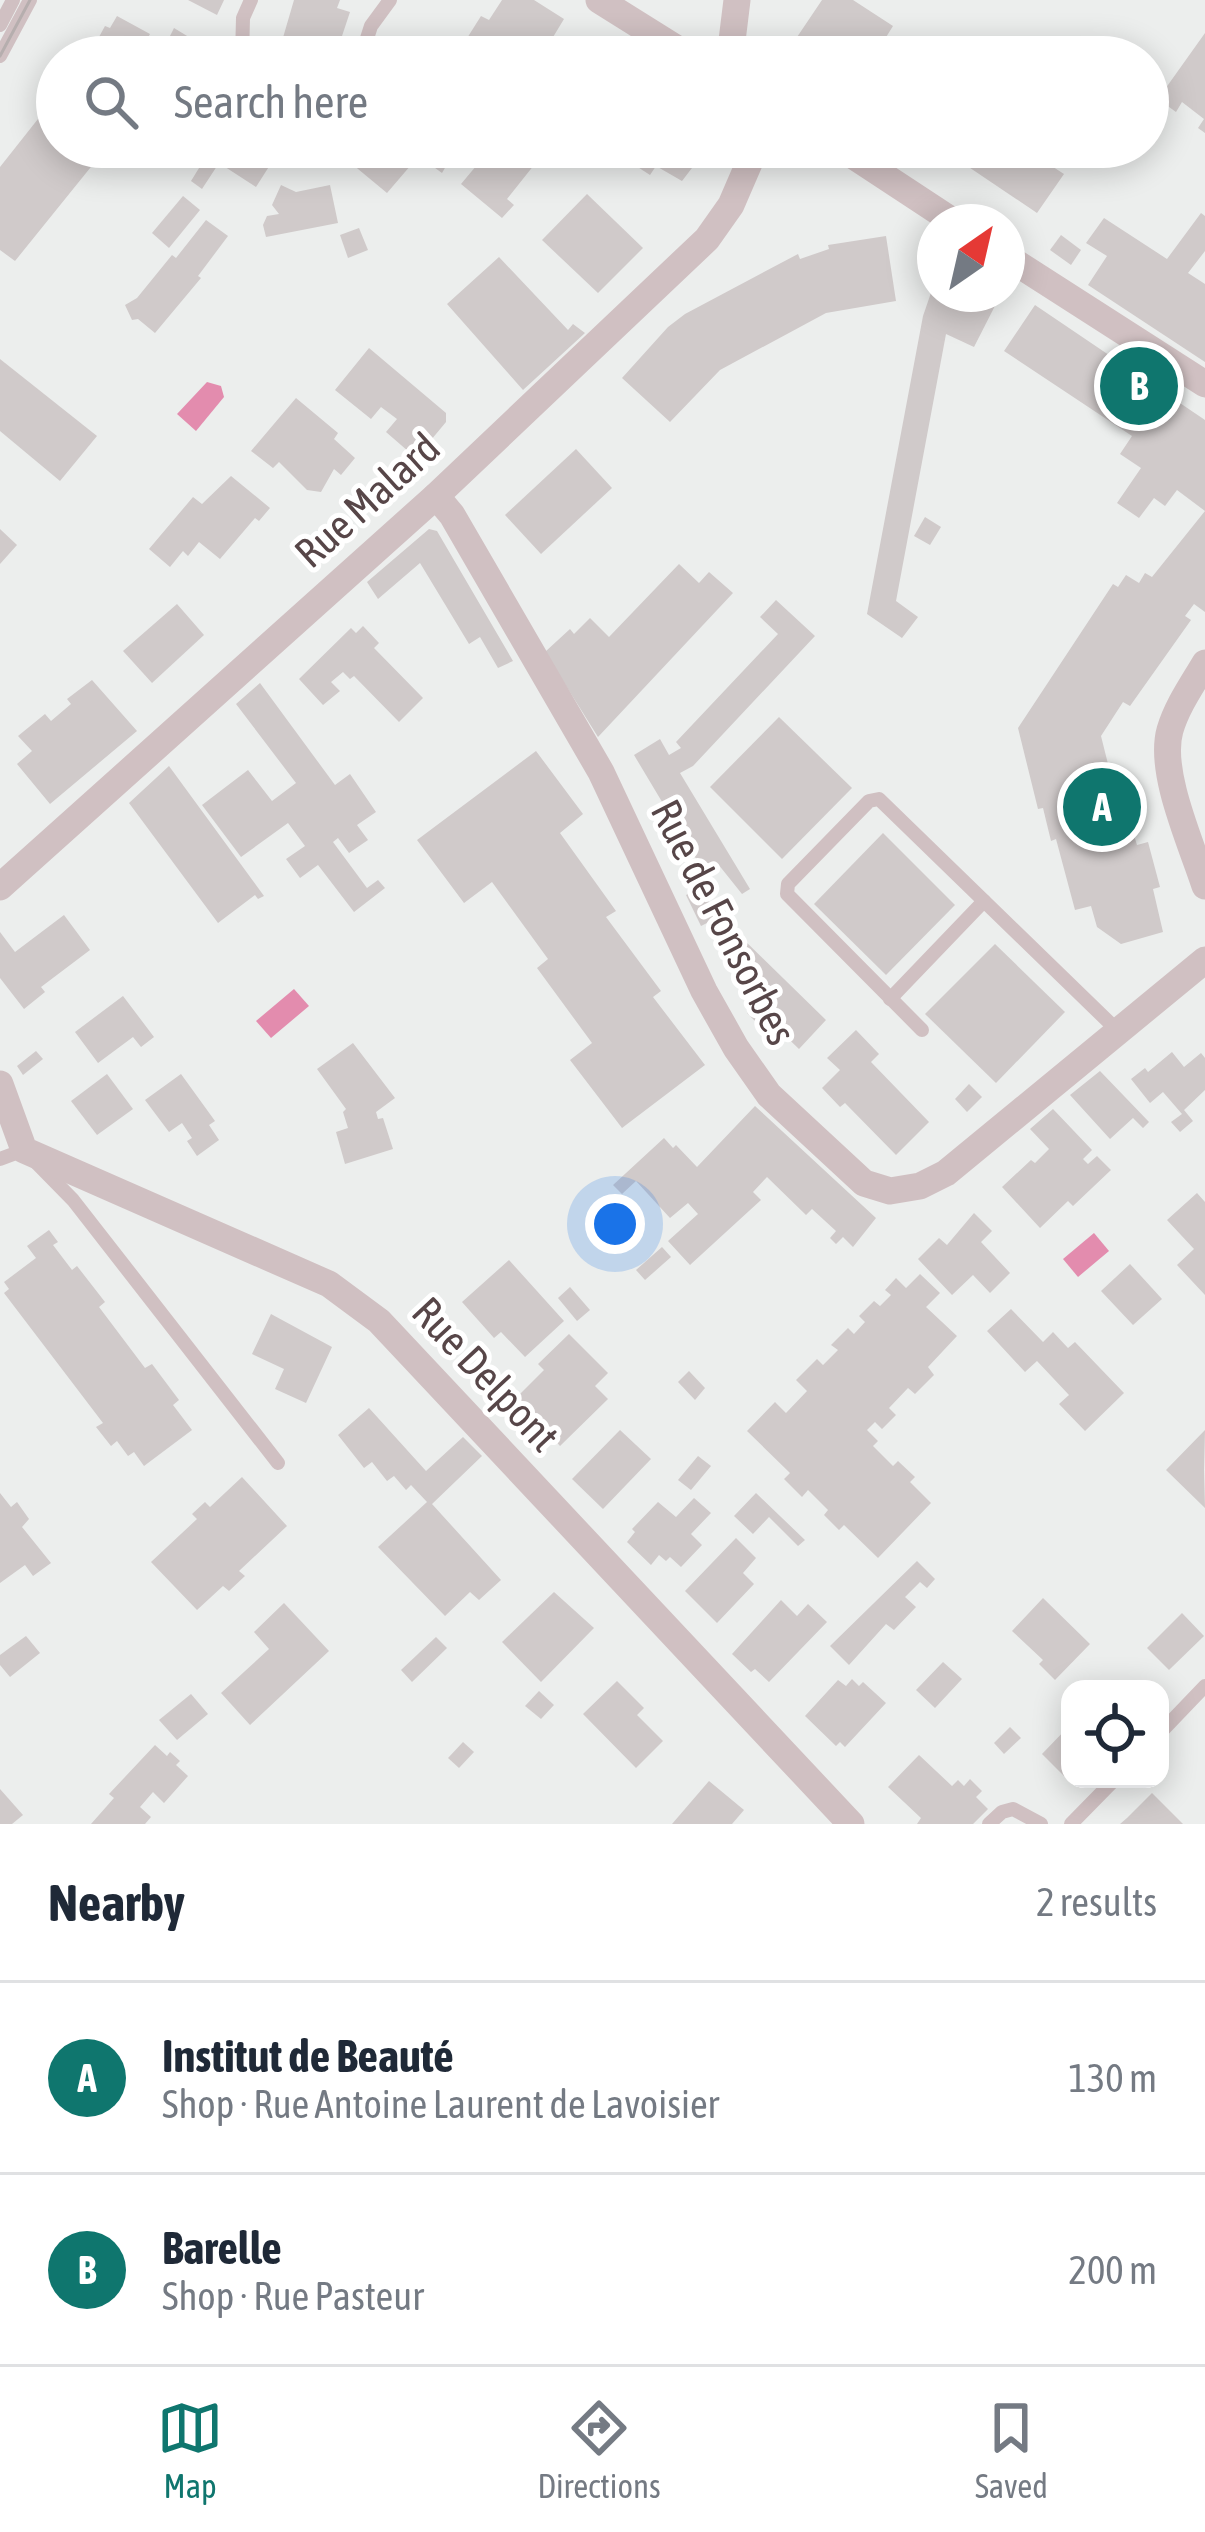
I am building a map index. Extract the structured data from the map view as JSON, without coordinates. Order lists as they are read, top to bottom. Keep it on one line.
{"streets":{"street":["Rue Malard","Rue de Fonsorbes","Rue Delpont"]},"crossings":[["Rue Malard","Rue de Fonsorbes"]],"north":"top right","page":{"search":"Search here","pins":["B","A"],"heading":["Nearby","2 results"],"list":[{"mark":"A","name":"Institut de Beauté","note":"Shop · Rue Antoine Laurent de Lavoisier","value":"130 m"},{"mark":"B","name":"Barelle","note":"Shop · Rue Pasteur","value":"200 m"}],"nav":["Map","Directions","Saved"]}}
